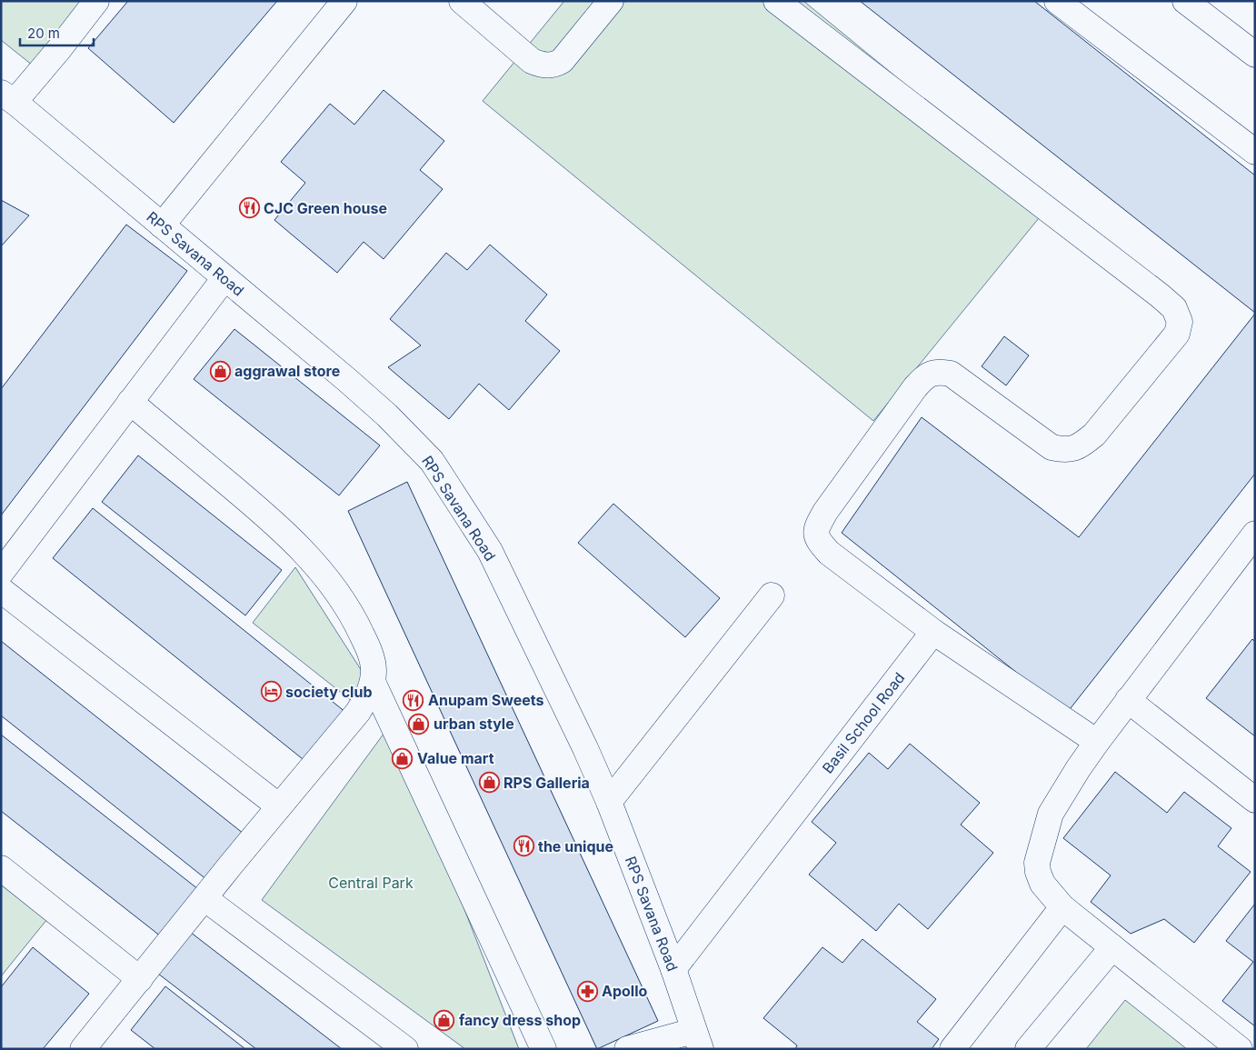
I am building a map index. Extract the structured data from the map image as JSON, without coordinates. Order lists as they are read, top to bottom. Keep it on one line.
{"streets":{"street":["RPS Savana Road","Basil School Road"]},"crossings":[["RPS Savana Road","Basil School Road"]],"parks":["Central Park"],"places":{"restaurant":["CJC Green house","Anupam Sweets","the unique"],"shop":["aggrawal store","urban style","Value mart","RPS Galleria","fancy dress shop"],"hotel":["society club"],"pharmacy":["Apollo"]},"scale_bar":"20 m"}
